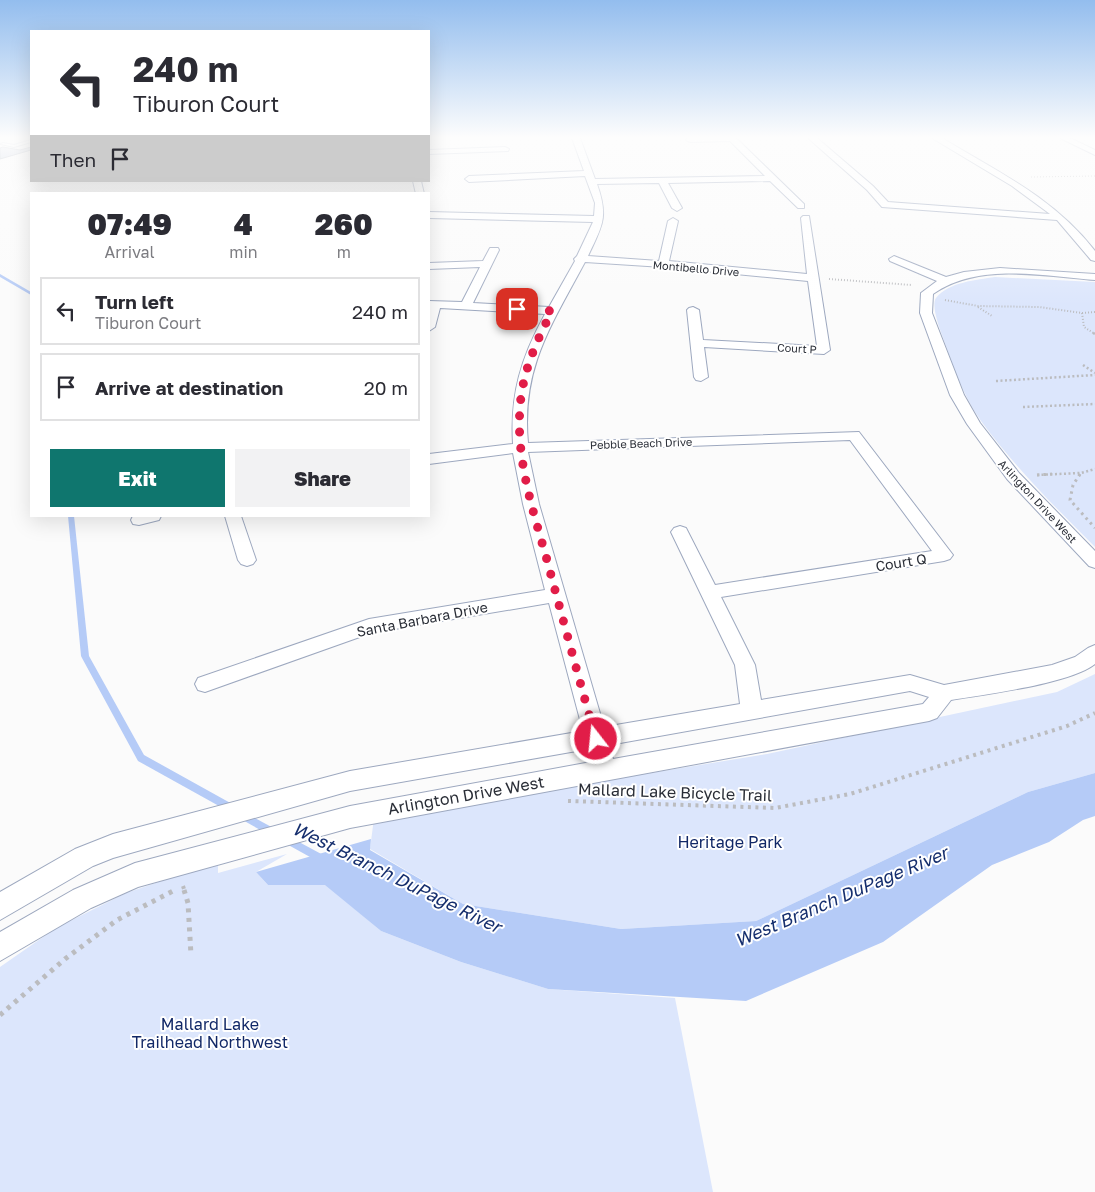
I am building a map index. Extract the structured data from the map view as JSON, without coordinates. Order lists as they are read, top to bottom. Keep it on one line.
{"streets":{"street":["Montibello Drive","Court P","Pebble Beach Drive","Arlington Drive West","Court Q","Santa Barbara Drive"],"path":["Mallard Lake Bicycle Trail"]},"crossings":[["Montibello Drive","Court P"],["Pebble Beach Drive","Court Q"]],"water":["West Branch DuPage River"],"parks":["Heritage Park","Mallard Lake Trailhead Northwest"],"page":{"turn":["240 m","Tiburon Court"],"then":"Then","eta":["07:49","Arrival","4","min","260","m"],"list":[{"name":"Turn left","note":"Tiburon Court","value":"240 m"},{"name":"Arrive at destination","value":"20 m"}],"buttons":["Exit","Share"]}}
